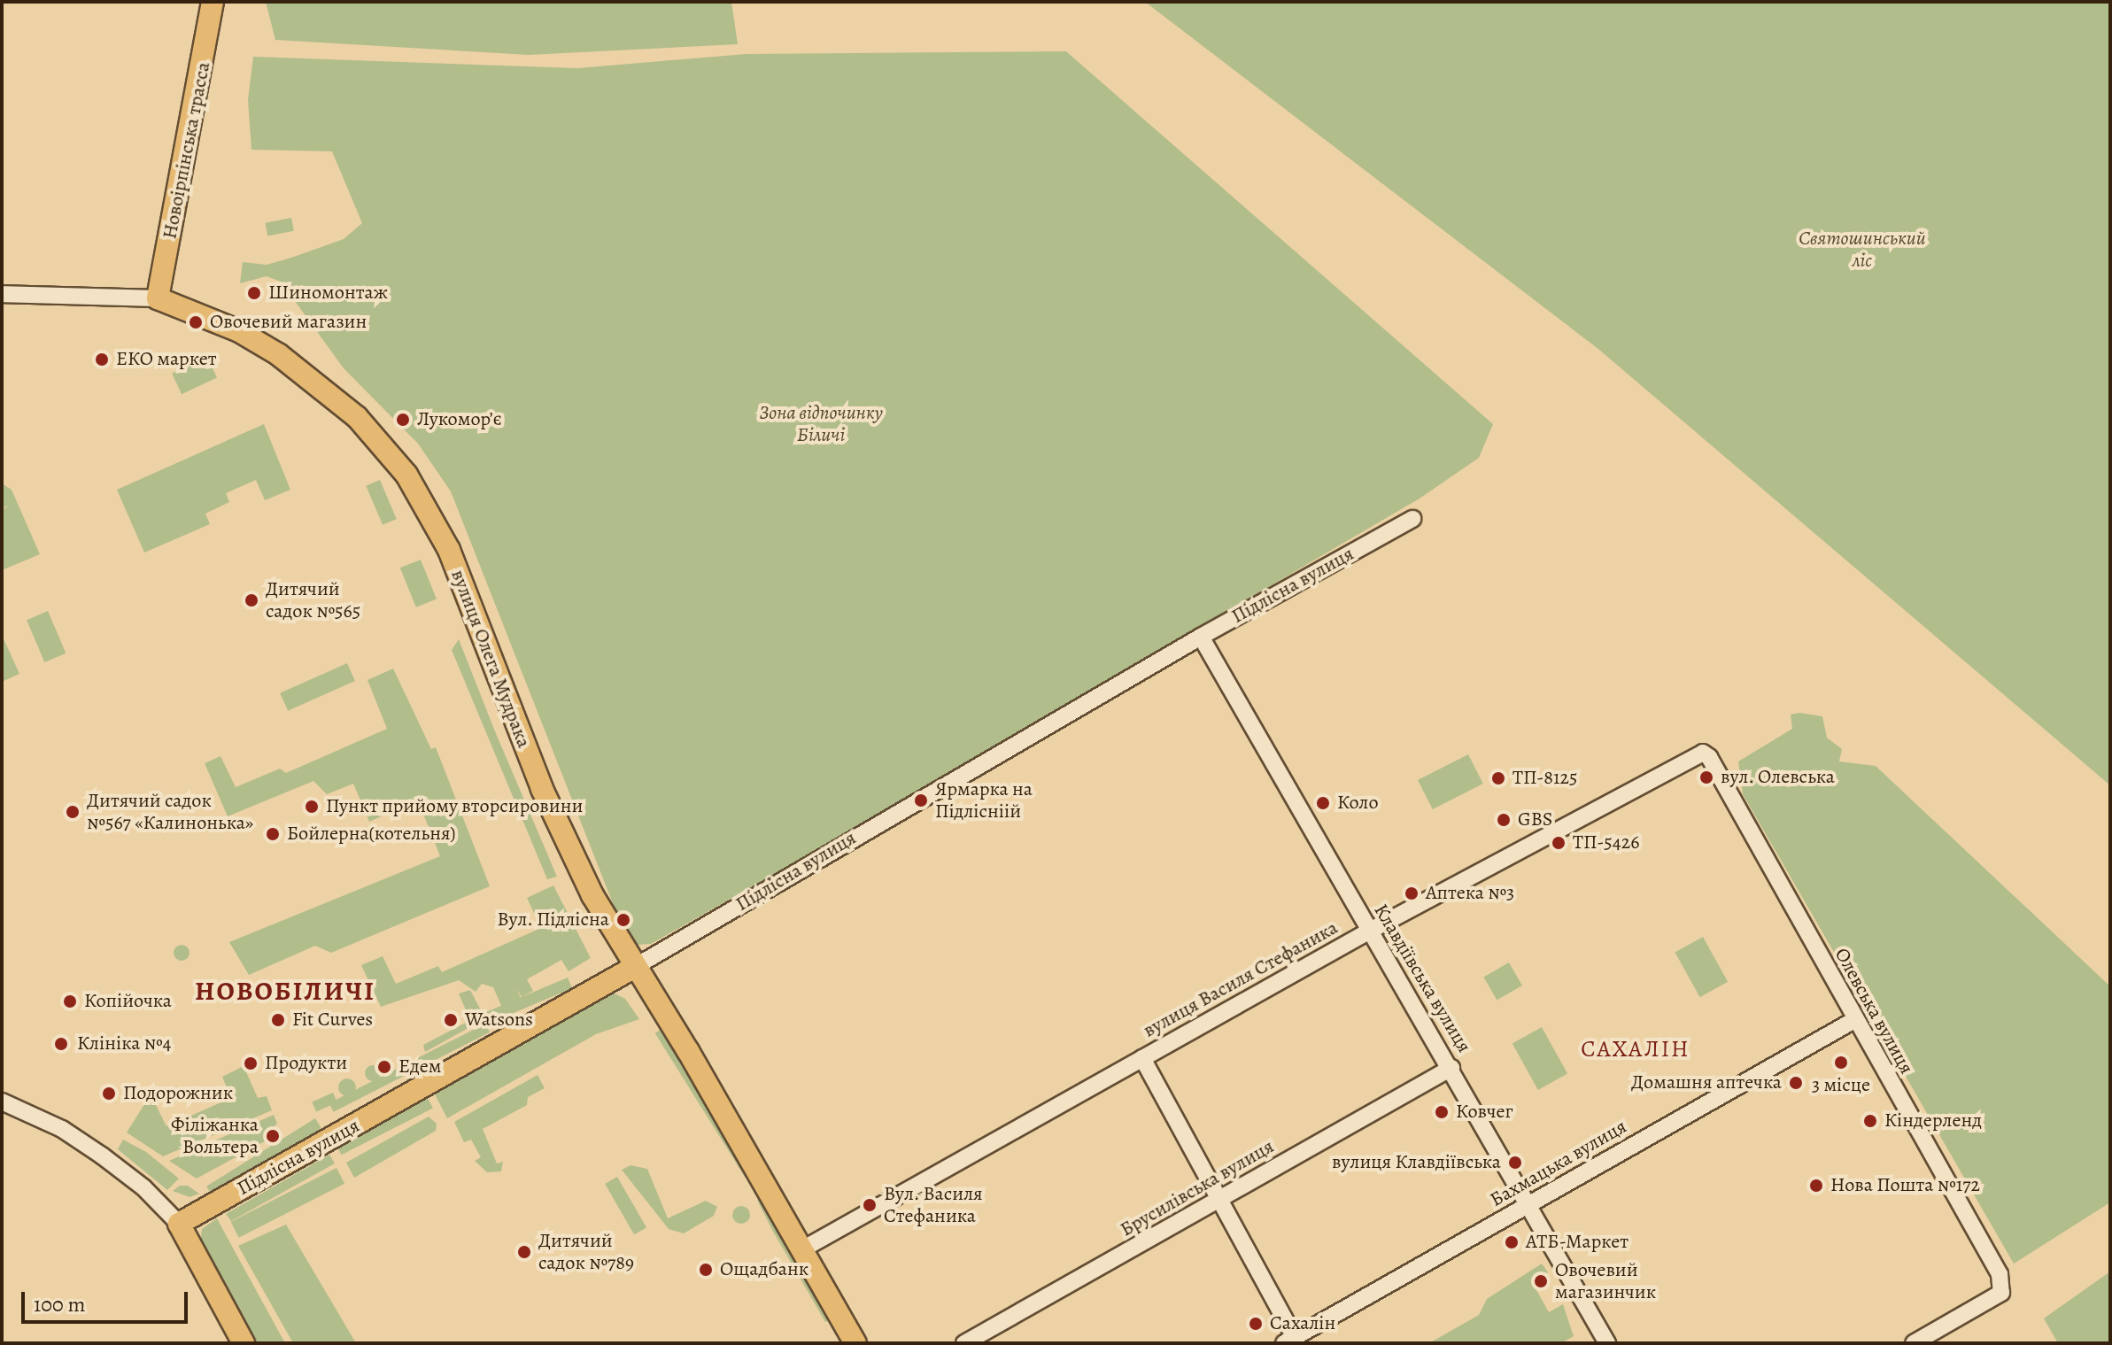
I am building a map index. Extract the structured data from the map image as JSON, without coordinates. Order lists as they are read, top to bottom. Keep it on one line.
{"streets":{"main road":["Новоірпінська трасса","Підлісна вулиця","вулиця Олега Мудрака"],"street":["Клавдіївська вулиця","вулиця Василя Стефаника","Олевська вулиця","Бахмацька вулиця","Брусилівська вулиця"]},"crossings":[["Новоірпінська трасса","вулиця Олега Мудрака"],["Підлісна вулиця","вулиця Олега Мудрака"],["Підлісна вулиця","Клавдіївська вулиця"],["вулиця Олега Мудрака","вулиця Василя Стефаника"],["Клавдіївська вулиця","вулиця Василя Стефаника"],["Клавдіївська вулиця","Бахмацька вулиця"],["Клавдіївська вулиця","Брусилівська вулиця"],["вулиця Василя Стефаника","Олевська вулиця"],["Олевська вулиця","Бахмацька вулиця"]],"districts":["НОВОБІЛИЧІ","САХАЛІН"],"parks":["Святошинський ліс","Зона відпочинку Біличі"],"places":["Шиномонтаж","Овочевий магазин","ЕКО маркет","Лукомор’є","Дитячий садок №565","вул. Олевська","ТП-8125","Ярмарка на Підлісніій","Коло","Пункт прийому вторсировини","Дитячий садок №567 «Калинонька»","GBS","Бойлерна(котельня)","ТП-5426","Аптека №3","Вул. Підлісна","Копійочка","Fit Curves","Watsons","Клініка №4","3 місце","Продукти","Едем","Домашня аптечка","Подорожник","Ковчег","Кіндерленд","Філіжанка Вольтера","вулиця Клавдіївська","Нова Пошта №172","Вул. Василя Стефаника","АТБ-Маркет","Дитячий садок №789","Ощадбанк","Овочевий магазинчик","Сахалін"],"scale_bar":"100 m"}
